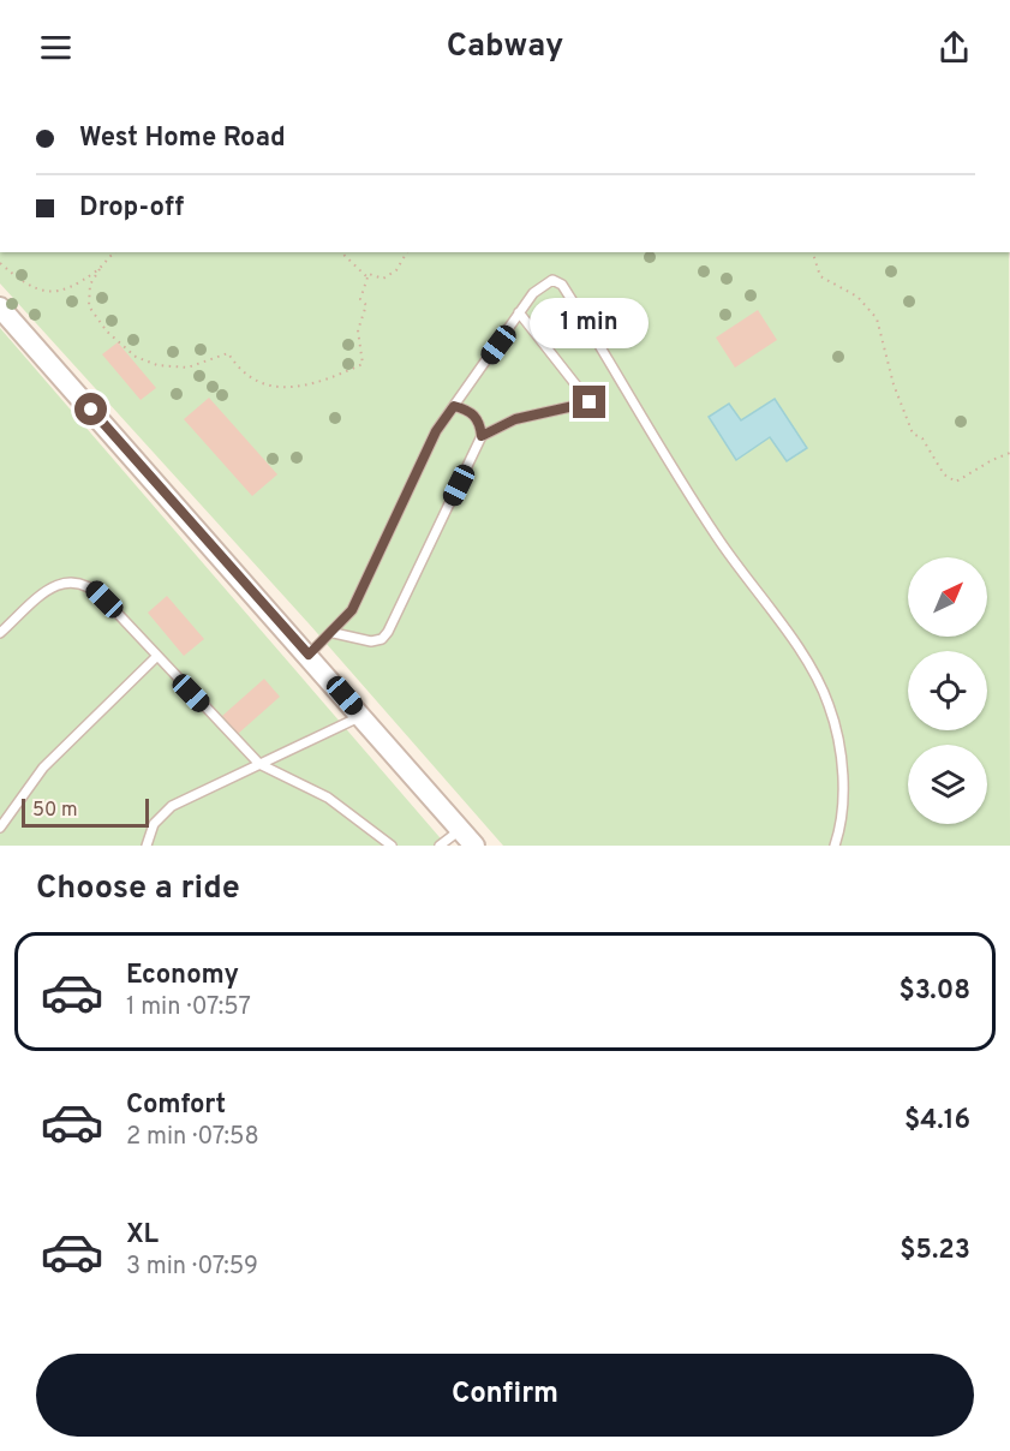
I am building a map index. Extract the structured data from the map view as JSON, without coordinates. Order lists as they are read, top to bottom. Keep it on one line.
{"scale_bar":"50 m","north":"top right","page":{"header":"Cabway","banner":["West Home Road","Drop-off"],"bubble":"1 min","scale":"50 m","heading":"Choose a ride","list":[{"name":"Economy","note":"1 min · 07:57","value":"$3.08"},{"name":"Comfort","note":"2 min · 07:58","value":"$4.16"},{"name":"XL","note":"3 min · 07:59","value":"$5.23"}],"buttons":"Confirm"}}
